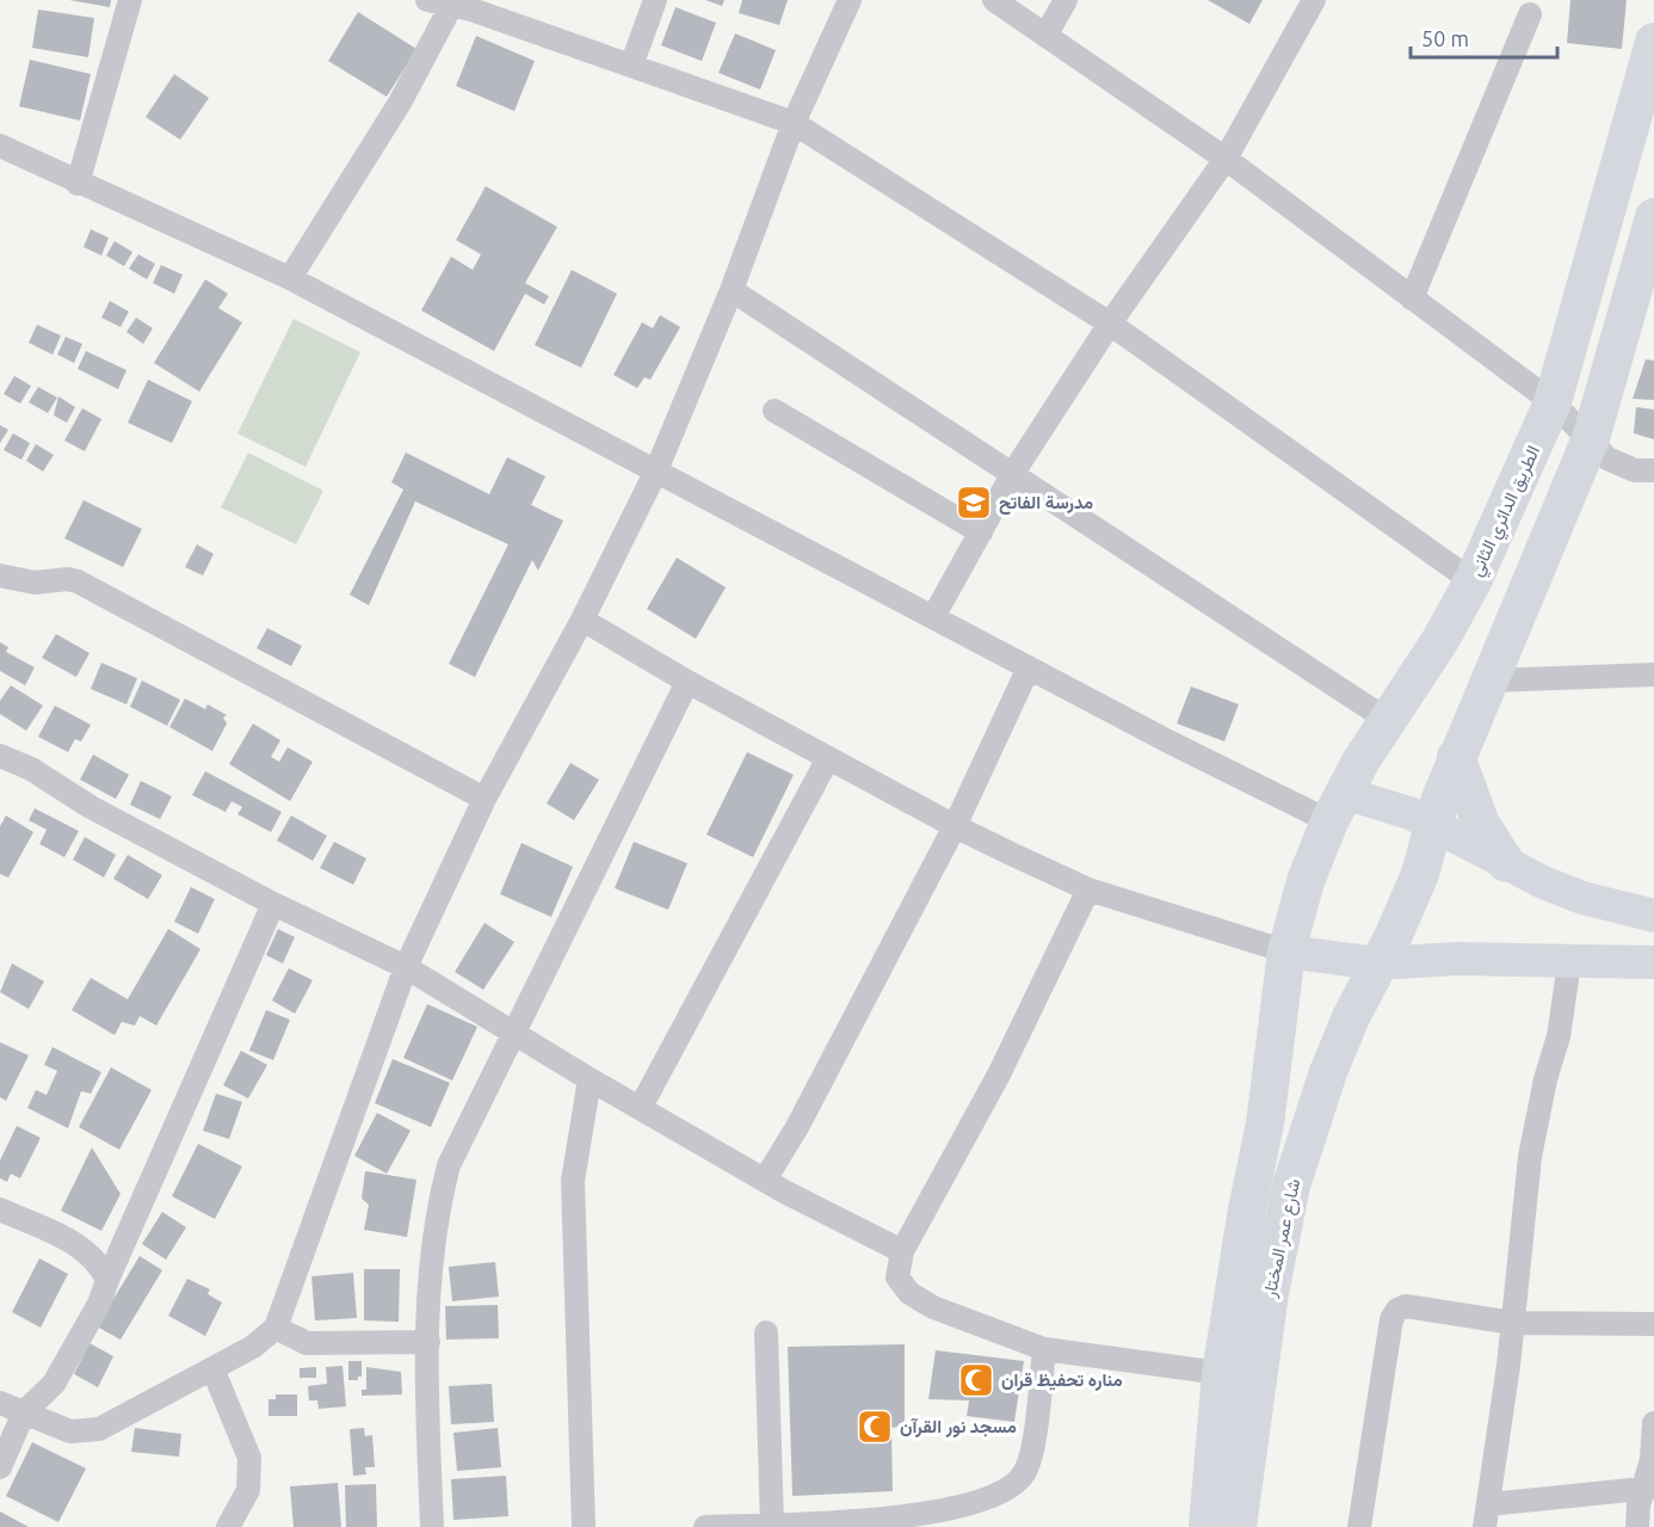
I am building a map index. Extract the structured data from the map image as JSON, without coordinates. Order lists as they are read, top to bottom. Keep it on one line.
{"streets":{"main road":["الطريق الدائري الثاني","شارع عمر المختار"]},"crossings":[["الطريق الدائري الثاني","شارع عمر المختار"]],"places":{"school or university":["مدرسة الفاتح"],"mosque":["مناره تحفيظ قران","مسجد نور القرآن"]},"scale_bar":"50 m"}
